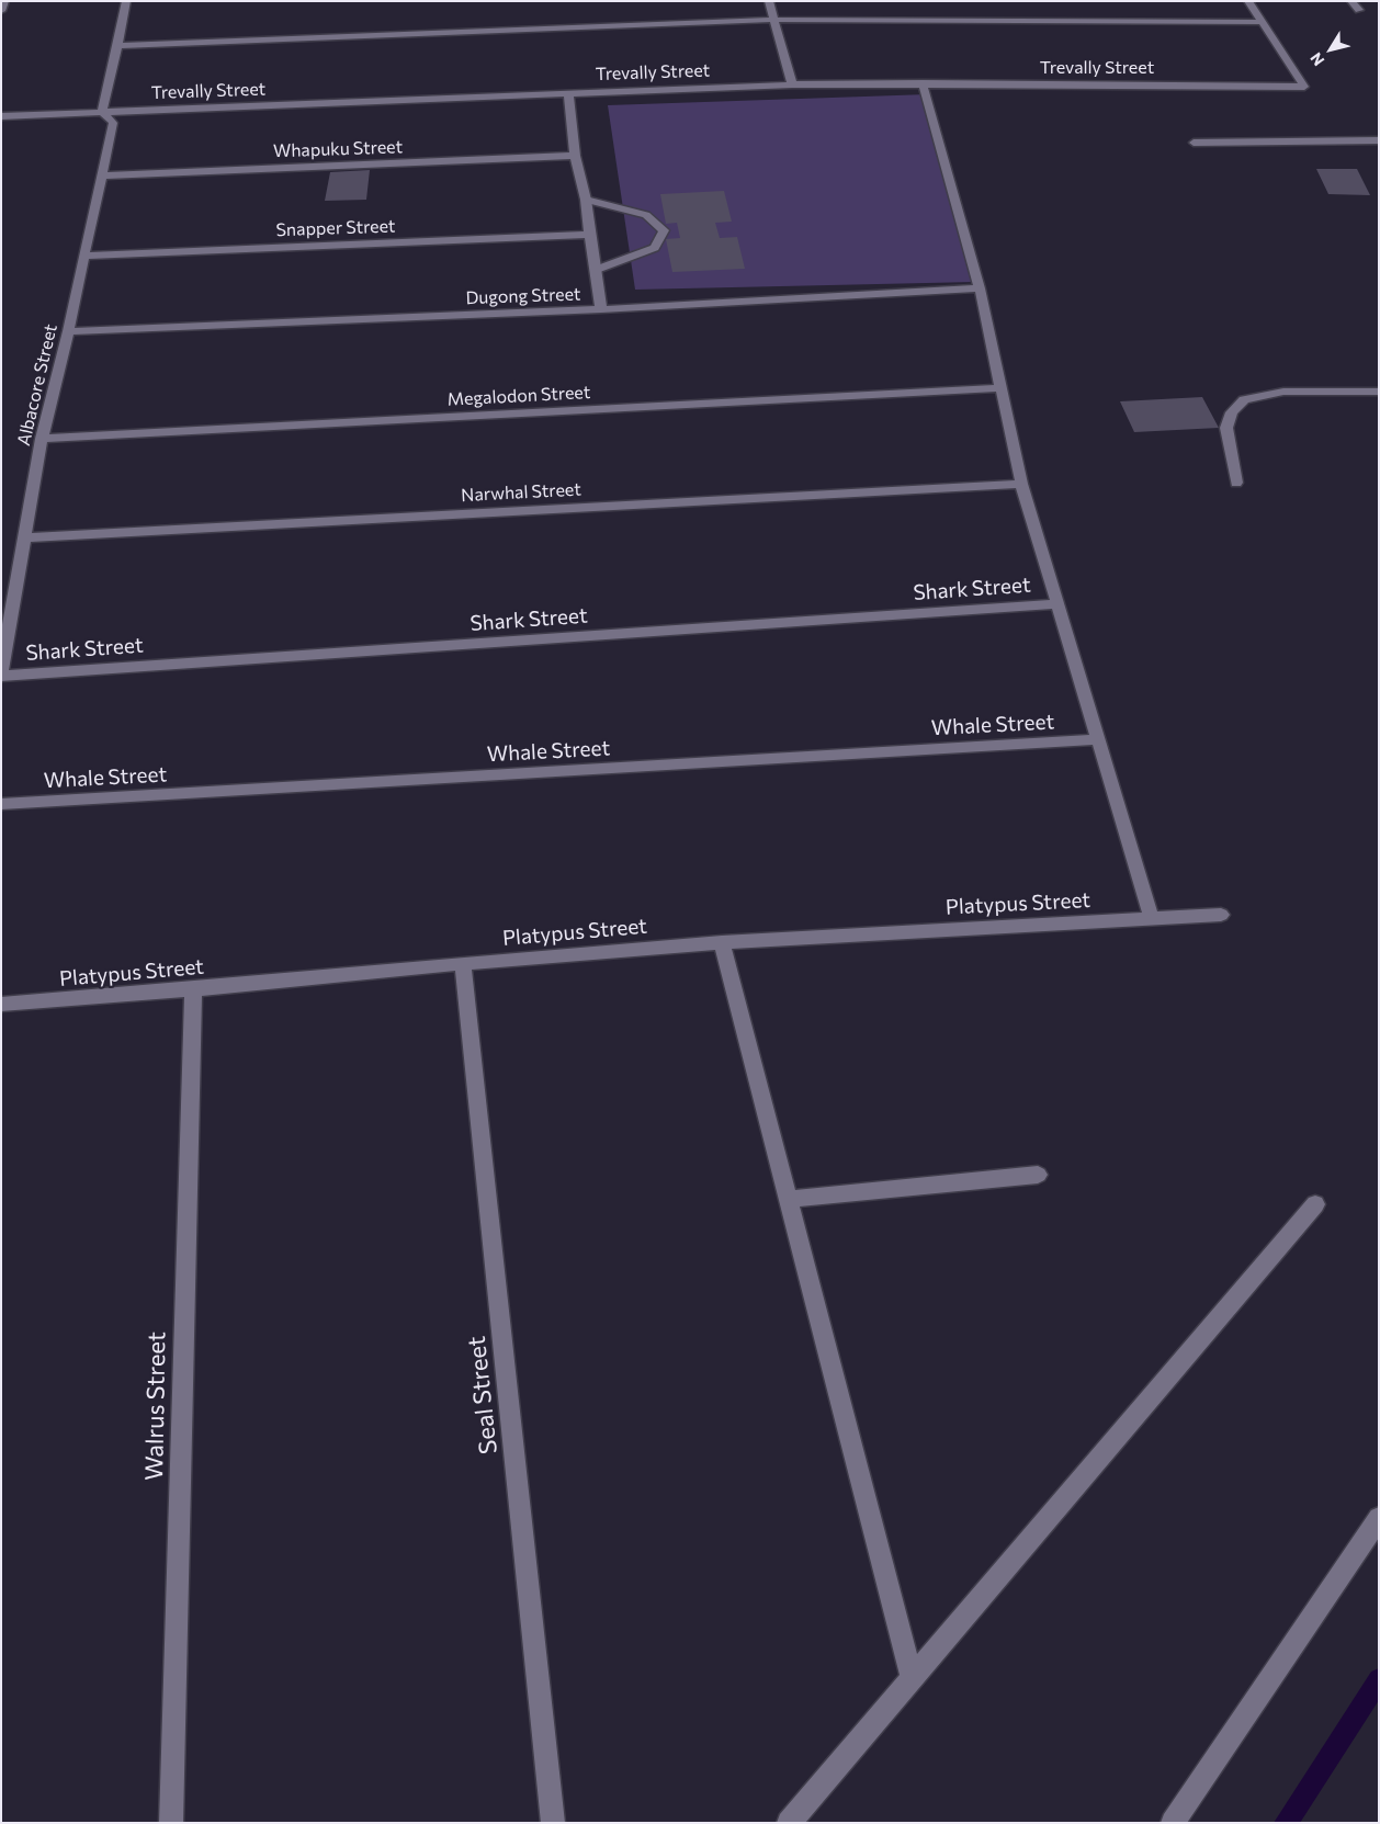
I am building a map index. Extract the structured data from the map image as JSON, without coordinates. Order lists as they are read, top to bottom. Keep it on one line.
{"streets":{"street":["Trevally Street","Whapuku Street","Snapper Street","Dugong Street","Albacore Street","Megalodon Street","Narwhal Street","Shark Street","Whale Street","Platypus Street","Seal Street","Walrus Street"]},"crossings":[["Trevally Street","Albacore Street"],["Whapuku Street","Albacore Street"],["Snapper Street","Albacore Street"],["Dugong Street","Albacore Street"],["Albacore Street","Megalodon Street"],["Albacore Street","Narwhal Street"],["Albacore Street","Shark Street"],["Platypus Street","Seal Street"],["Platypus Street","Walrus Street"]],"north":"bottom left"}
